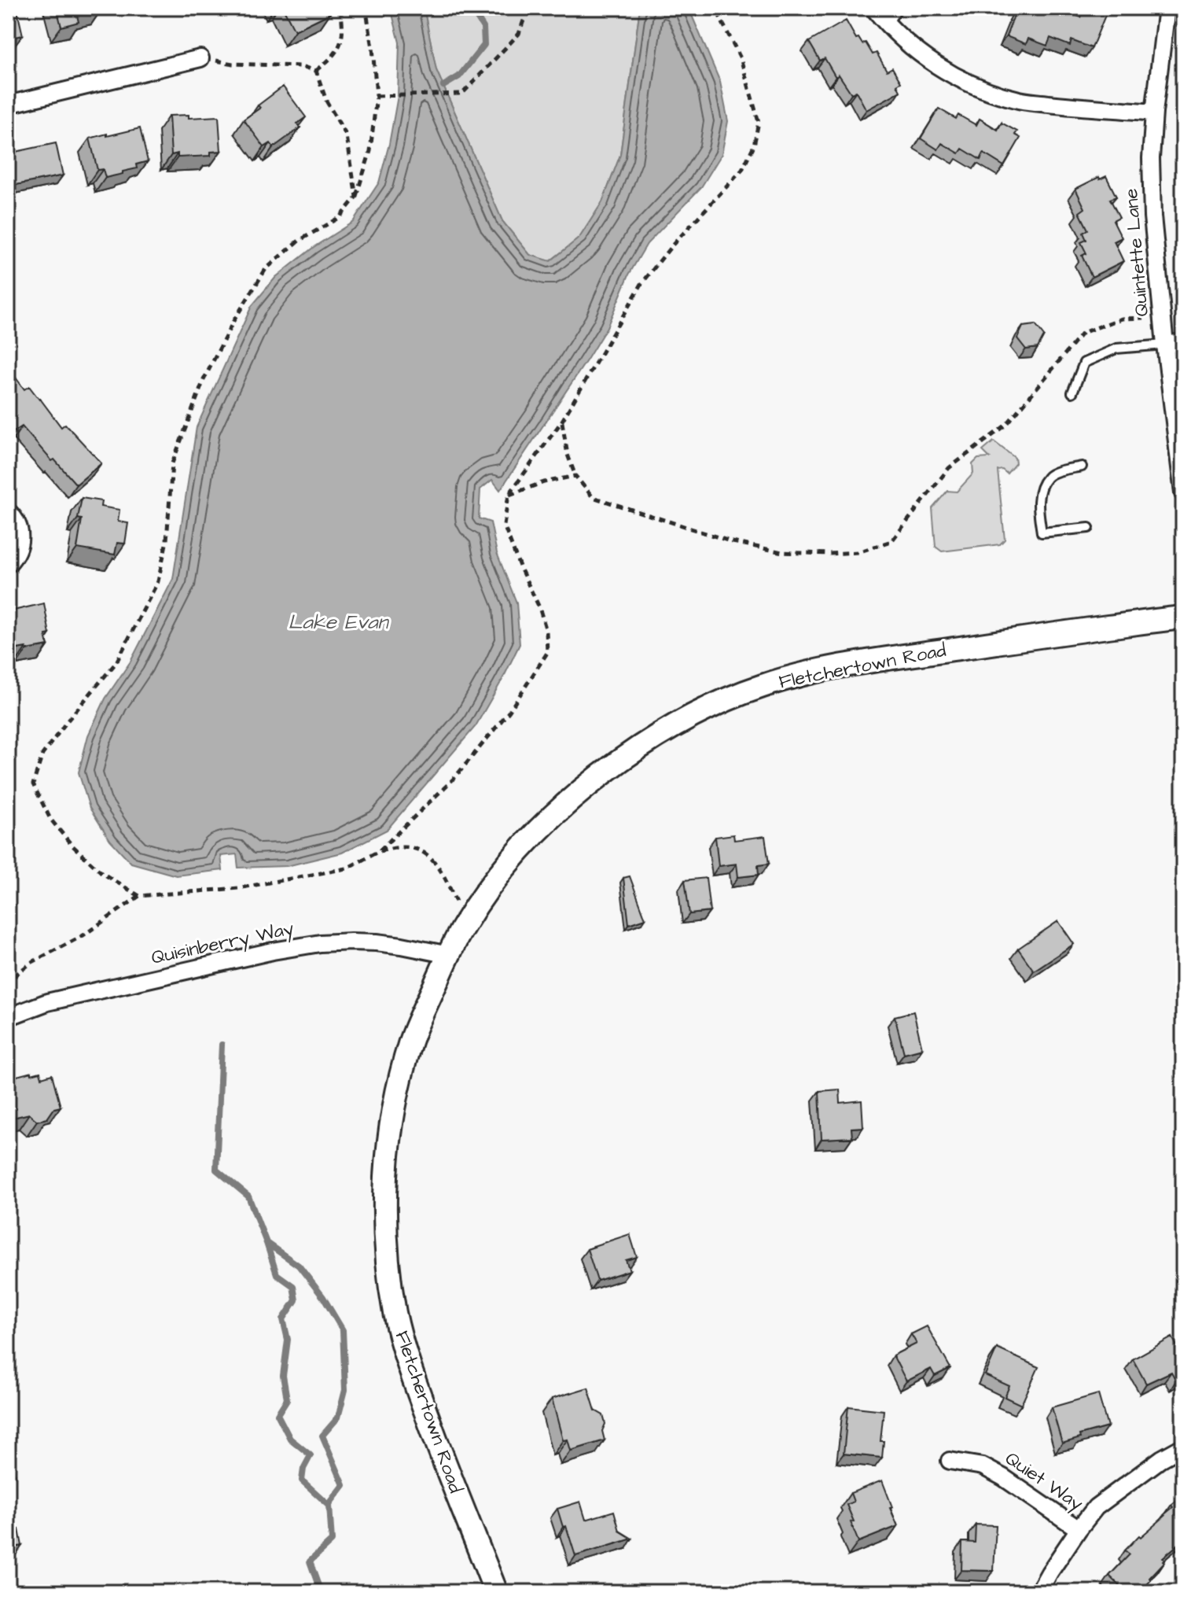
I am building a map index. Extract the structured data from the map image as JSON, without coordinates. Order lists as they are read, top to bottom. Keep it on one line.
{"streets":{"street":["Quintette Lane","Fletchertown Road","Quisinberry Way","Quiet Way"]},"crossings":[["Fletchertown Road","Quisinberry Way"]],"water":["Lake Evan"]}
